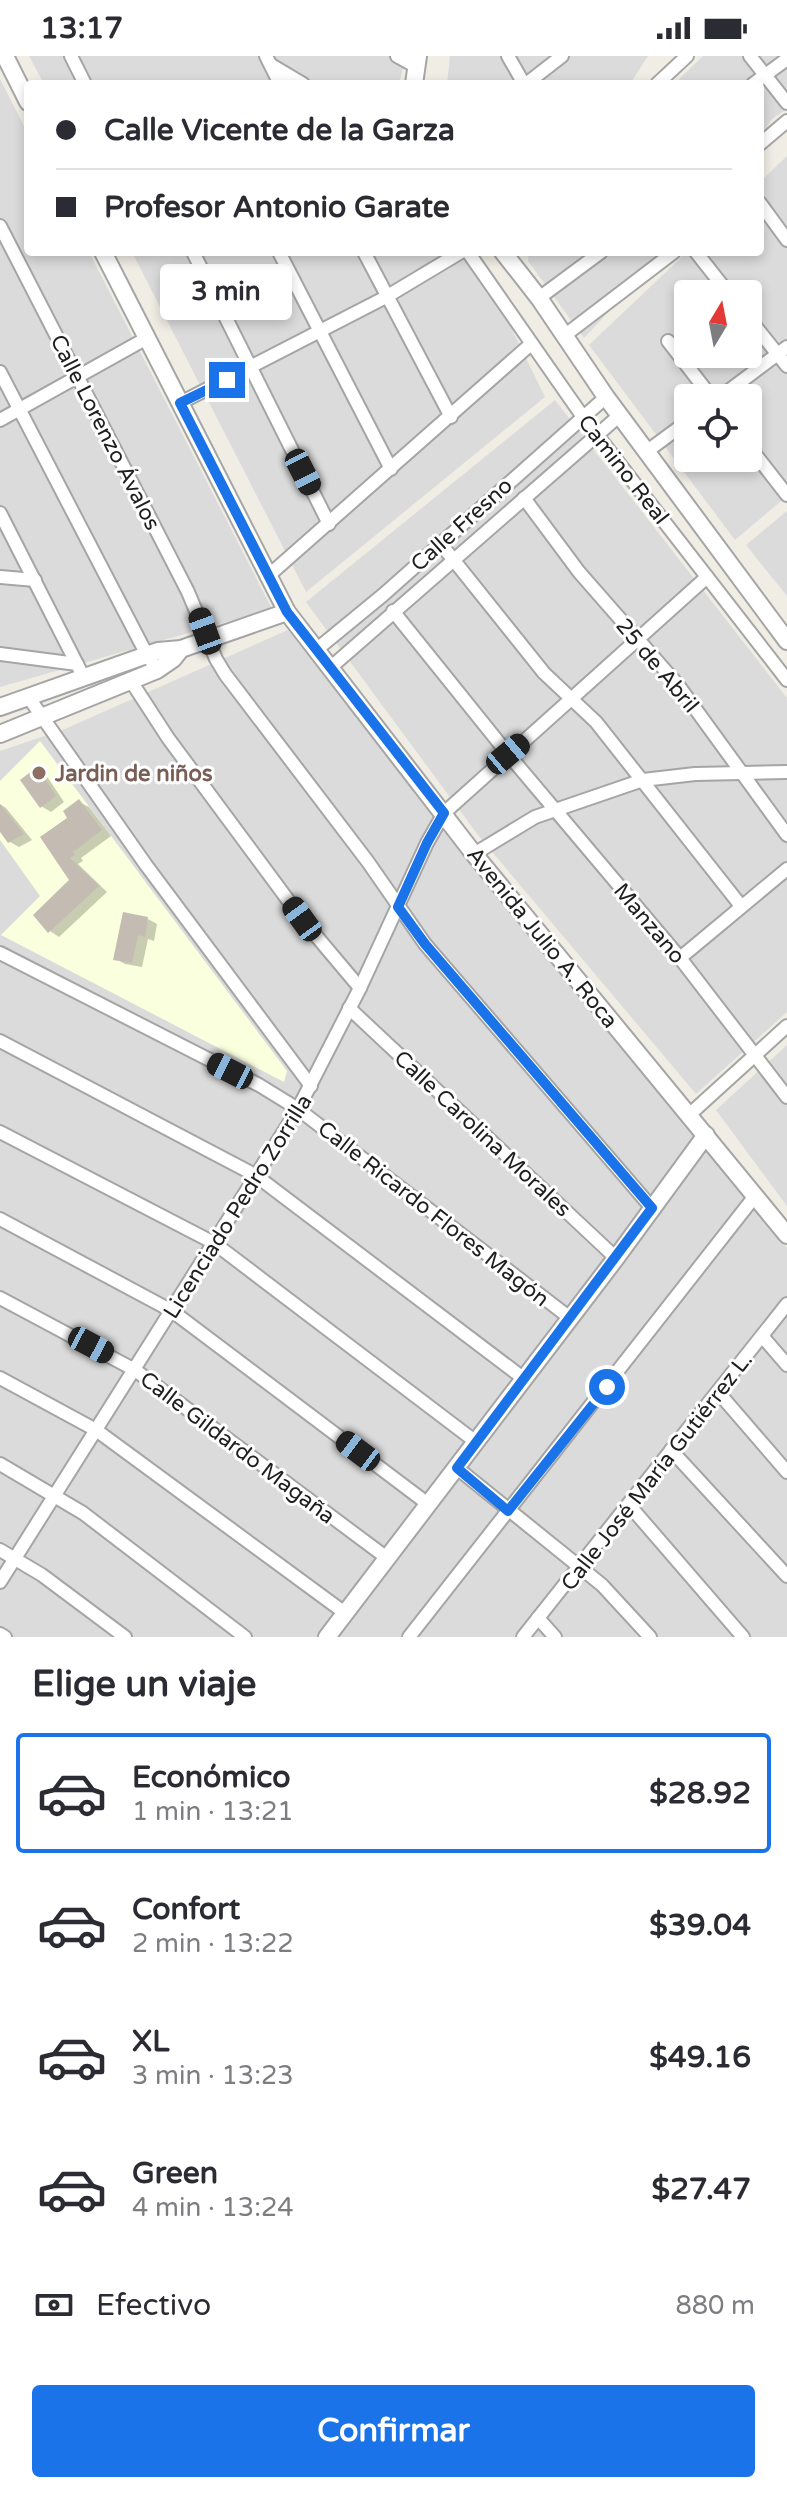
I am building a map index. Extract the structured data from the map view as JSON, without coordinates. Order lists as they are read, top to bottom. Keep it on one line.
{"streets":{"street":["Calle Lorenzo Ávalos","Camino Real","Calle Fresno","25 de Abril","Manzano","Avenida Julio A. Roca","Calle Carolina Morales","Licenciado Pedro Zorrilla","Calle Ricardo Flores Magón","Calle Gildardo Magaña","Calle José María Gutiérrez L."]},"crossings":[["Calle Lorenzo Ávalos","Licenciado Pedro Zorrilla"],["Camino Real","Calle Fresno"],["Camino Real","Licenciado Pedro Zorrilla"],["Calle Fresno","25 de Abril"],["Calle Fresno","Manzano"],["Calle Fresno","Avenida Julio A. Roca"],["25 de Abril","Licenciado Pedro Zorrilla"],["Manzano","Licenciado Pedro Zorrilla"],["Avenida Julio A. Roca","Licenciado Pedro Zorrilla"],["Calle Carolina Morales","Licenciado Pedro Zorrilla"],["Licenciado Pedro Zorrilla","Calle Ricardo Flores Magón"],["Licenciado Pedro Zorrilla","Calle Gildardo Magaña"]],"places":["Jardin de niños"],"north":"top","page":{"status":"13:17","banner":["Calle Vicente de la Garza","Profesor Antonio Garate"],"bubble":"3 min","heading":"Elige un viaje","list":[{"name":"Económico","note":"1 min · 13:21","value":"$28.92"},{"name":"Confort","note":"2 min · 13:22","value":"$39.04"},{"name":"XL","note":"3 min · 13:23","value":"$49.16"},{"name":"Green","note":"4 min · 13:24","value":"$27.47"}],"pay":["Efectivo","880 m"],"buttons":"Confirmar"}}
